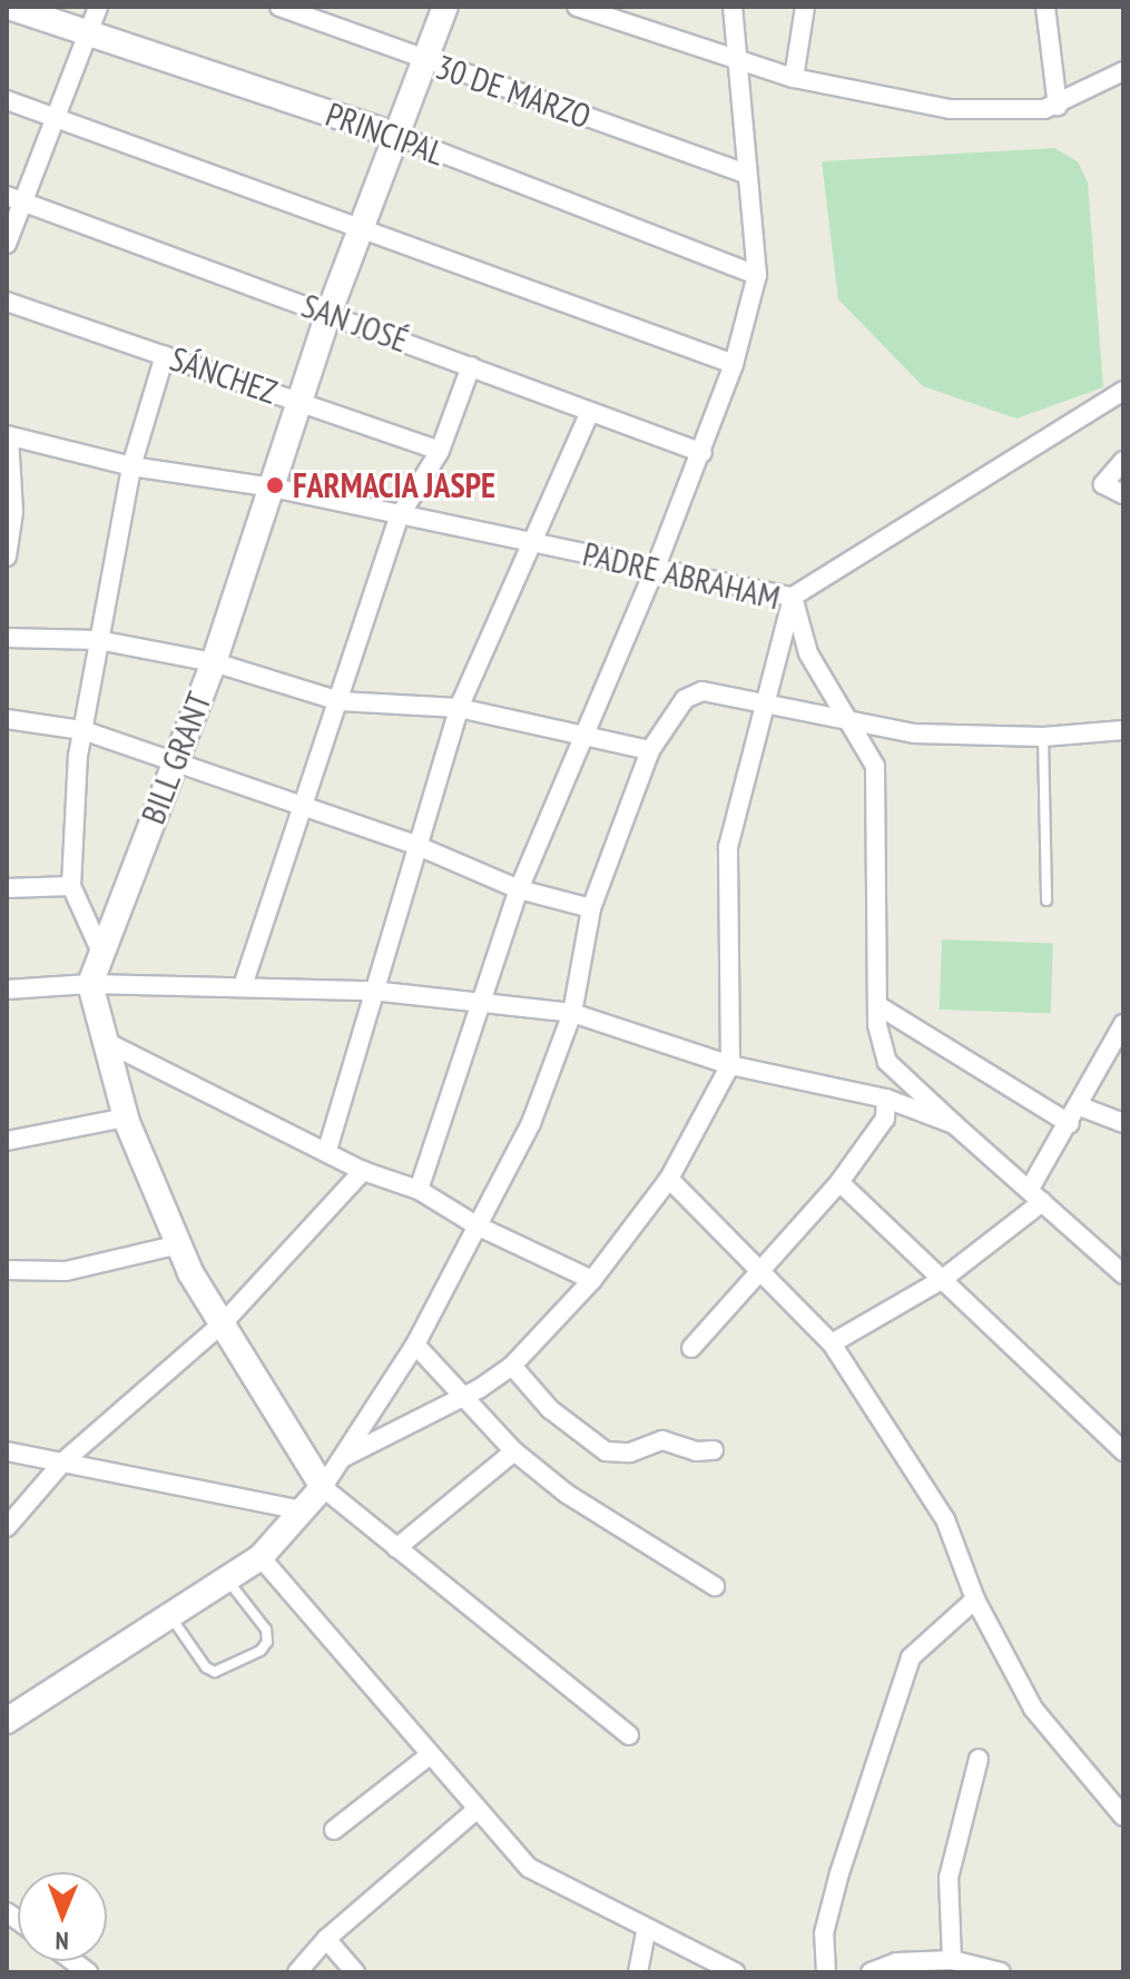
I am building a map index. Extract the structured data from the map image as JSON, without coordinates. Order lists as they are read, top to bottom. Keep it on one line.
{"streets":{"street":["30 DE MARZO","PRINCIPAL","SAN JOSÉ","SÁNCHEZ","PADRE ABRAHAM","BILL GRANT"]},"crossings":[["30 DE MARZO","BILL GRANT"],["PRINCIPAL","BILL GRANT"],["SAN JOSÉ","BILL GRANT"],["SÁNCHEZ","BILL GRANT"],["PADRE ABRAHAM","BILL GRANT"]],"places":["FARMACIA JASPE"],"north":"bottom"}
